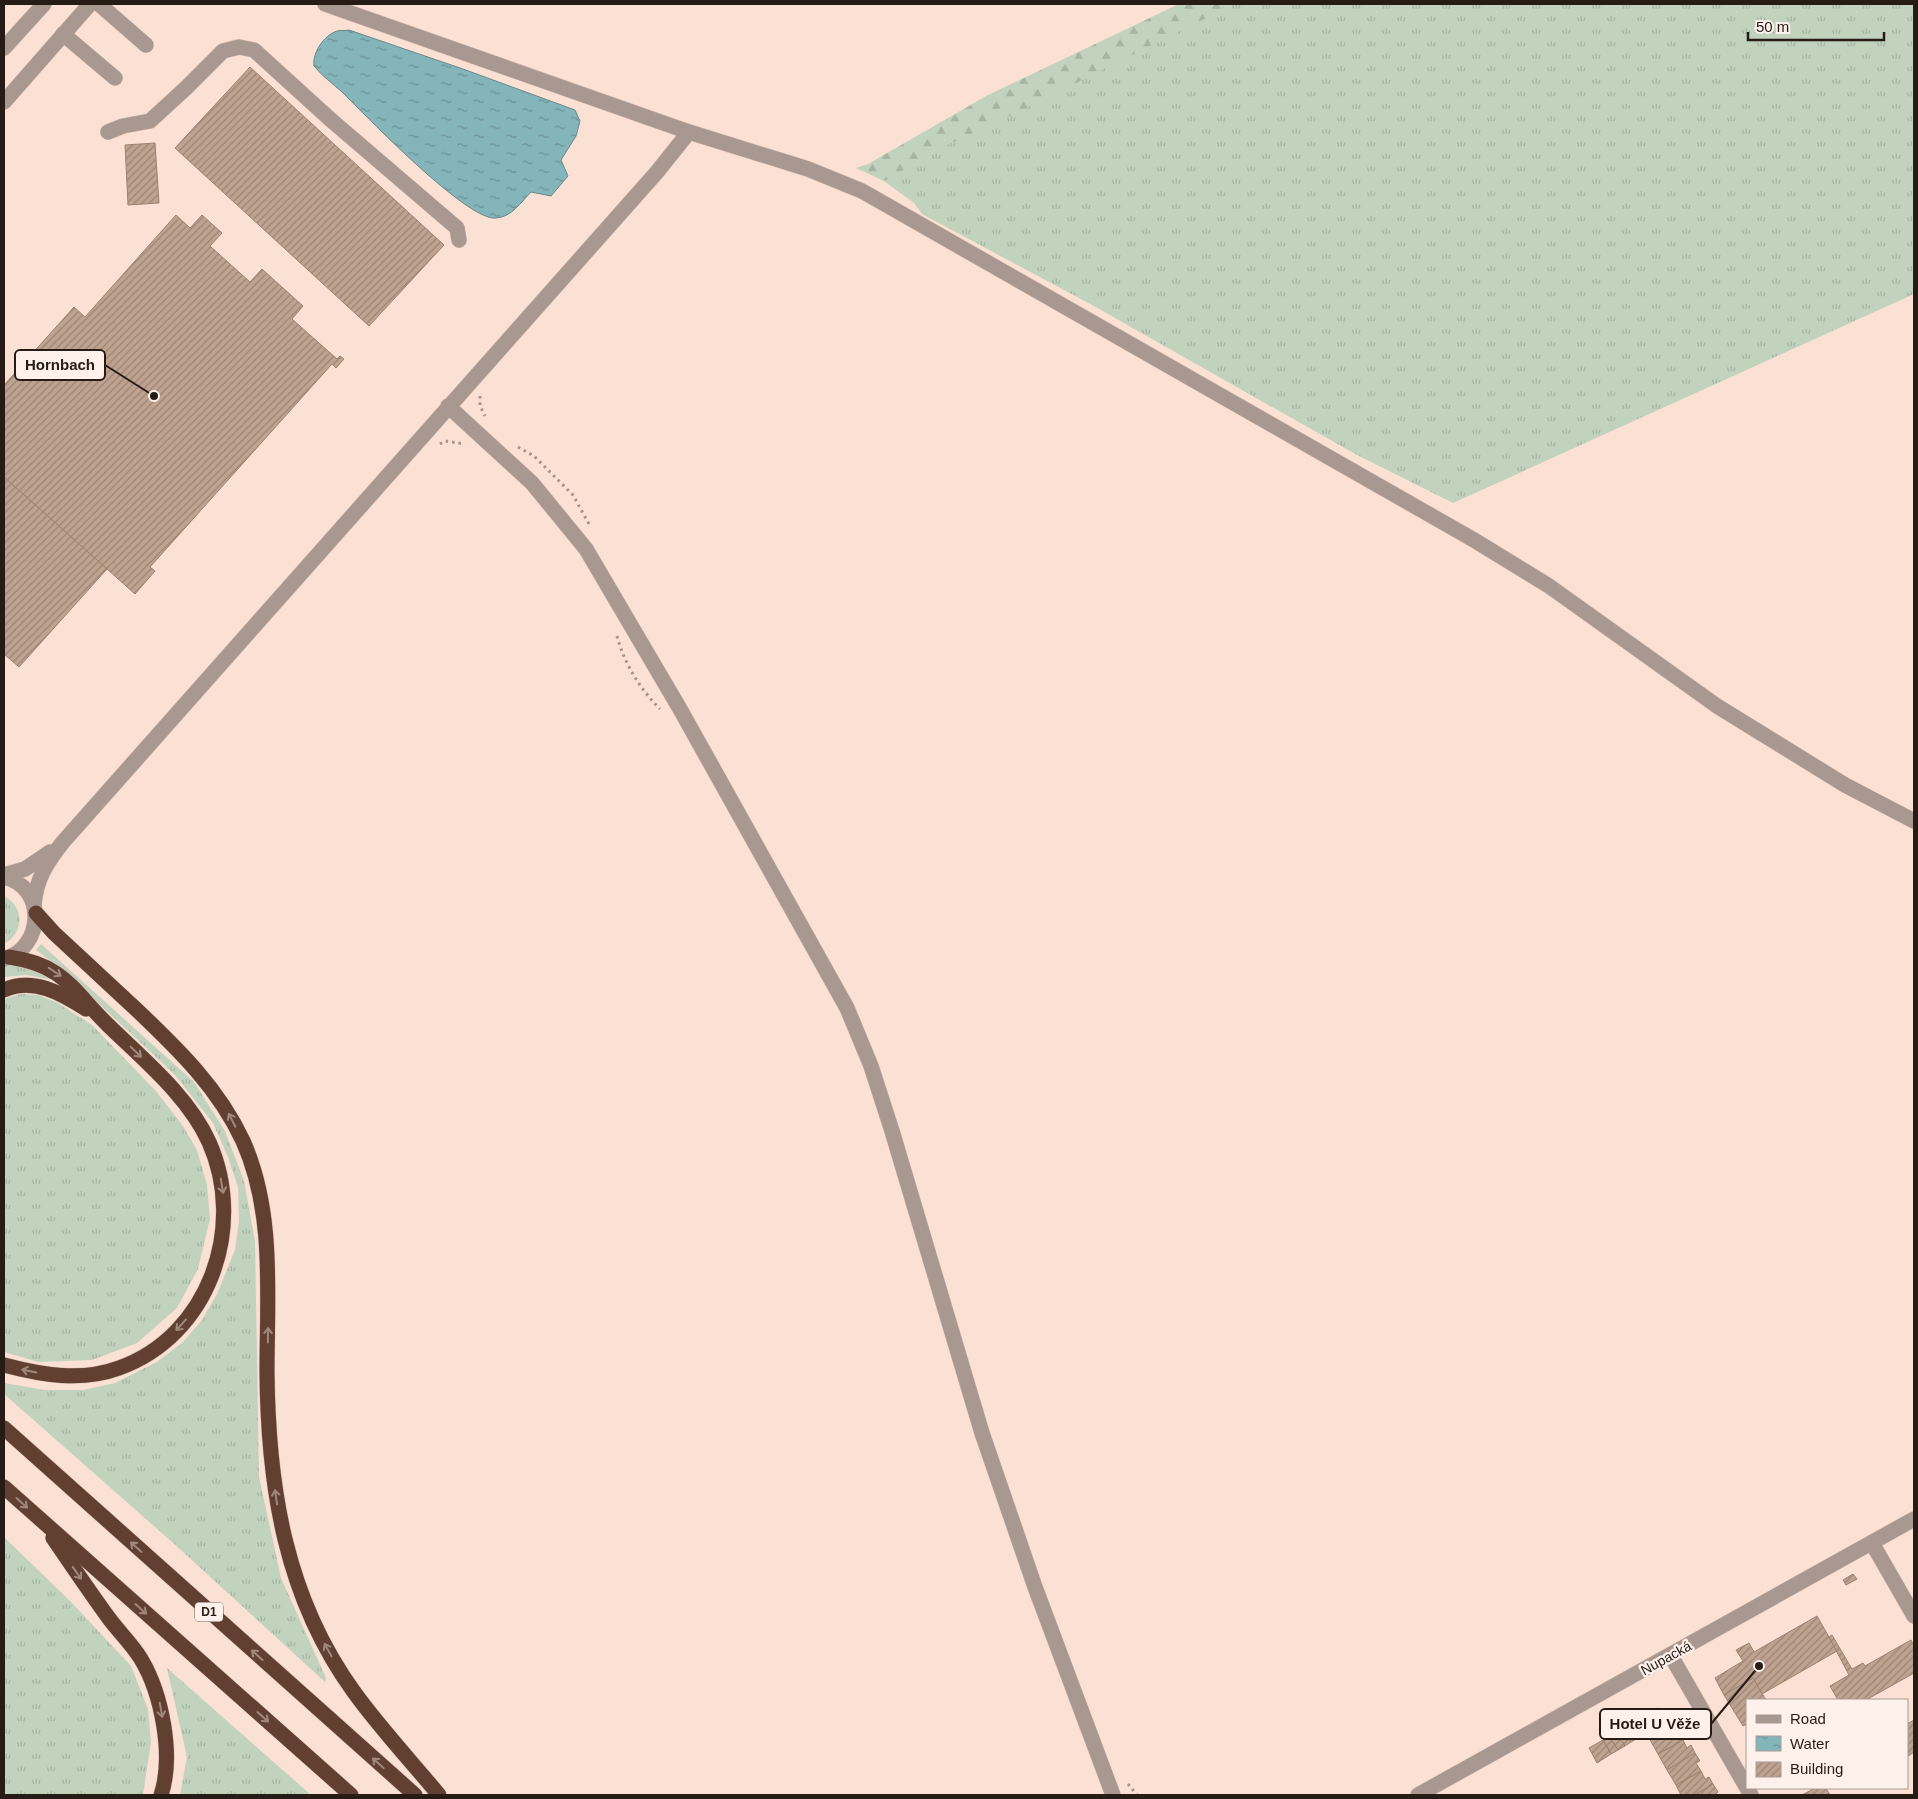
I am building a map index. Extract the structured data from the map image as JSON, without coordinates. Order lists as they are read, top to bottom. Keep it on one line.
{"streets":{"highway":["D1"],"street":["Nupacká"]},"places":["Hornbach","Hotel U Věže"],"legend":["Road","Water","Building"],"scale_bar":"50 m"}
